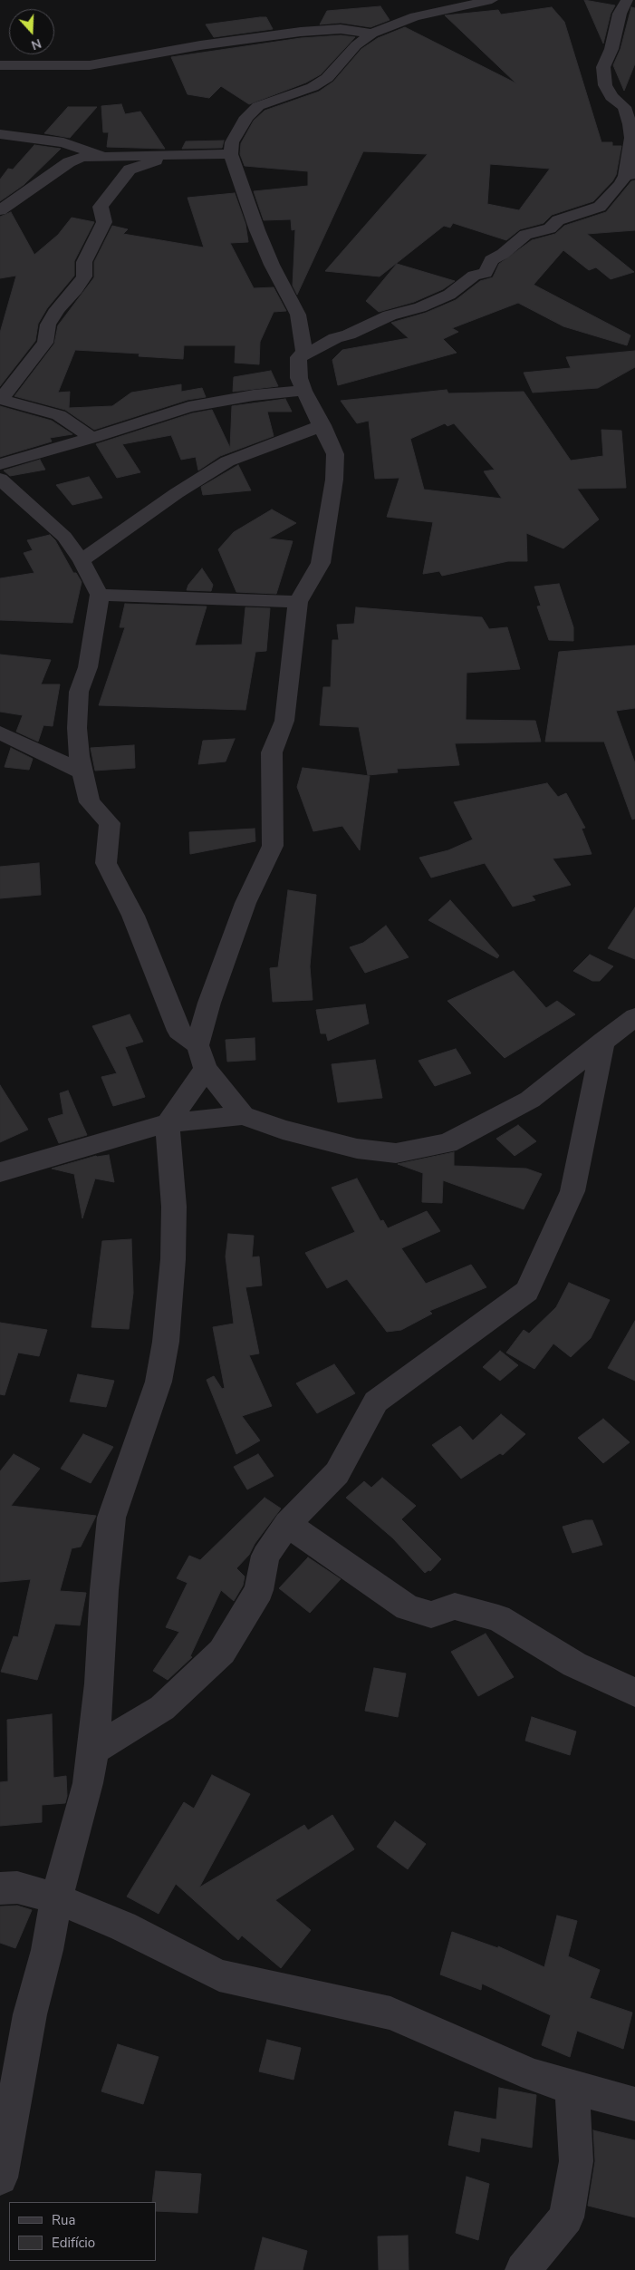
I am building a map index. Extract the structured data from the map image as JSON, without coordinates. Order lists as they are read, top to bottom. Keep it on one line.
{"legend":["Rua","Edifício"],"north":"bottom"}
